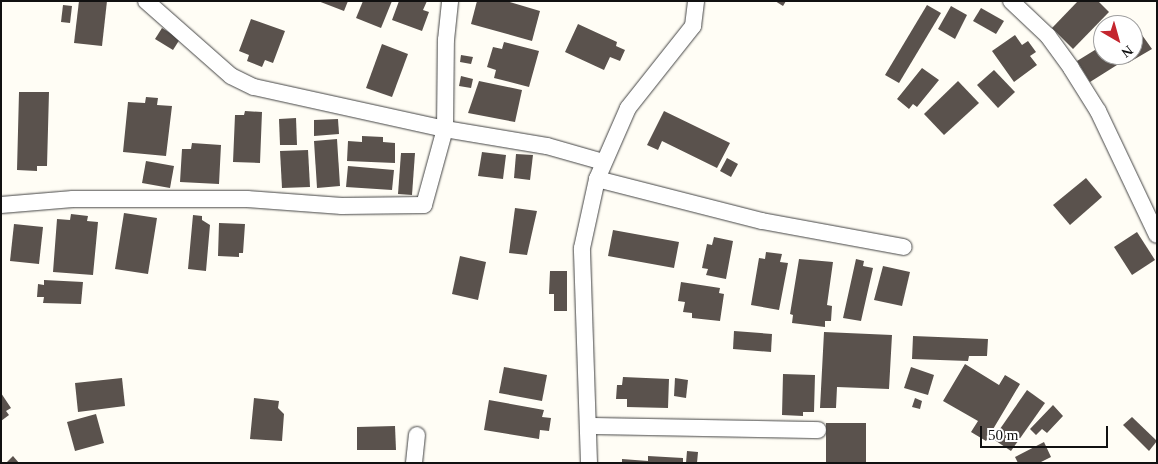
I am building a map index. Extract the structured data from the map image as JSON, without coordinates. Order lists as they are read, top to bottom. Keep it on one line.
{"scale_bar":"50 m","north":"bottom right"}
